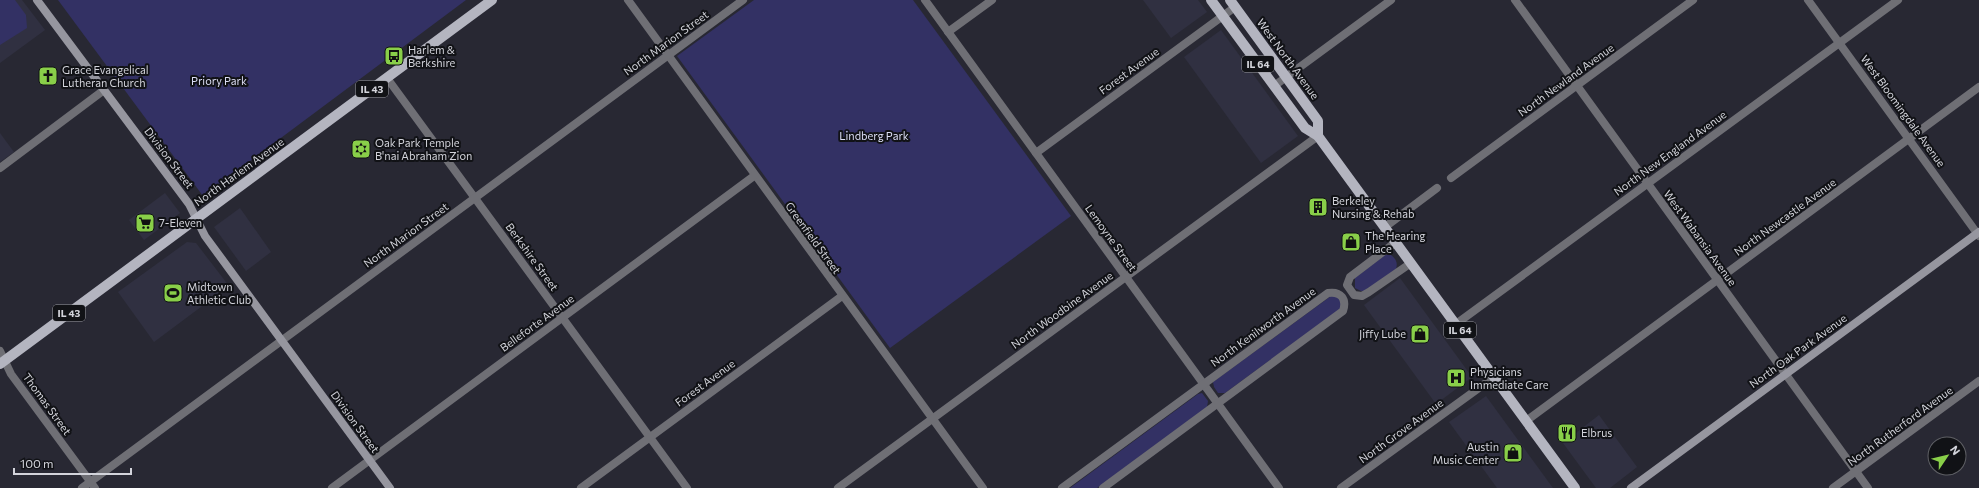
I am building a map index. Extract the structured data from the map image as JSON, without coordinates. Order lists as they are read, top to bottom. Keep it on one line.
{"streets":{"main road":["West North Avenue","IL 64","IL 43","North Harlem Avenue"],"street":["North Marion Street","Forest Avenue","North Newland Avenue","West Bloomingdale Avenue","North New England Avenue","Division Street","North Newcastle Avenue","Greenfield Street","Lemoyne Street","West Wabansia Avenue","Berkshire Street","North Woodbine Avenue","Belleforte Avenue","North Kenilworth Avenue","North Oak Park Avenue","Thomas Street","North Rutherford Avenue","North Grove Avenue"]},"crossings":[["North Marion Street","Division Street"],["North Marion Street","Greenfield Street"],["North Marion Street","Berkshire Street"],["North Marion Street","Thomas Street"],["West North Avenue","Forest Avenue"],["West North Avenue","North New England Avenue"],["West North Avenue","North Newcastle Avenue"],["West North Avenue","North Woodbine Avenue"],["West North Avenue","North Grove Avenue"],["Forest Avenue","Greenfield Street"],["Forest Avenue","Lemoyne Street"],["Forest Avenue","Berkshire Street"],["North Newland Avenue","West Wabansia Avenue"],["West Bloomingdale Avenue","North New England Avenue"],["West Bloomingdale Avenue","North Newcastle Avenue"],["West Bloomingdale Avenue","North Oak Park Avenue"],["North New England Avenue","West Wabansia Avenue"],["Division Street","North Harlem Avenue"],["Division Street","Belleforte Avenue"],["North Harlem Avenue","Berkshire Street"],["North Harlem Avenue","Thomas Street"],["North Newcastle Avenue","West Wabansia Avenue"],["Greenfield Street","North Woodbine Avenue"],["Greenfield Street","Belleforte Avenue"],["Lemoyne Street","North Woodbine Avenue"],["Lemoyne Street","North Kenilworth Avenue"],["West Wabansia Avenue","North Oak Park Avenue"],["West Wabansia Avenue","North Rutherford Avenue"],["Berkshire Street","Belleforte Avenue"]],"parks":["Priory Park","Lindberg Park"],"places":{"bus stop":["Harlem & Berkshire"],"church":["Grace Evangelical Lutheran Church"],"synagogue":["Oak Park Temple B'nai Abraham Zion"],"building":["Berkeley Nursing & Rehab"],"supermarket":["7-Eleven"],"shop":["The Hearing Place","Jiffy Lube","Austin Music Center"],"sports":["Midtown Athletic Club"],"hospital":["Physicians Immediate Care"],"restaurant":["Elbrus"]},"scale_bar":"100 m","north":"top right"}
